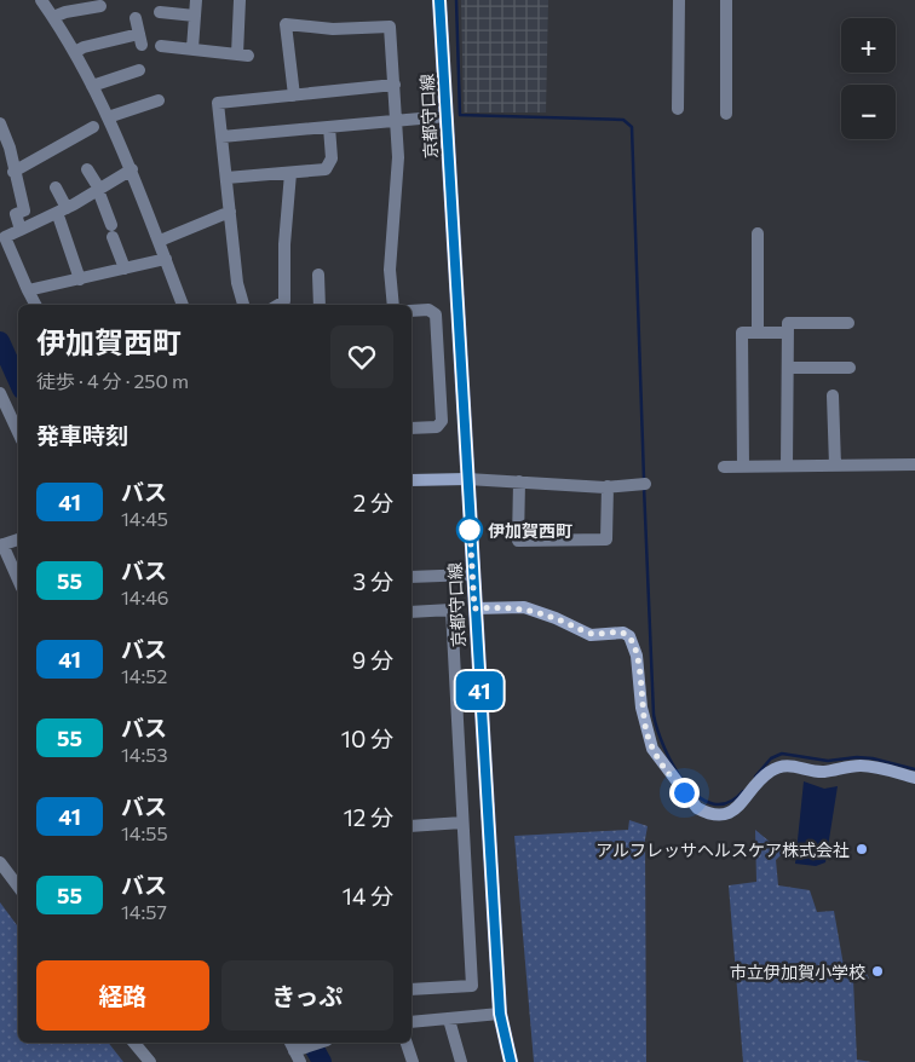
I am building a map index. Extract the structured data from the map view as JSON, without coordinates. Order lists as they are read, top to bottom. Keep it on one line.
{"streets":{"main road":["京都守口線"]},"places":["伊加賀西町","アルフレッサヘルスケア株式会社","市立伊加賀小学校"],"lines":["bus line 41"],"page":{"on_map":"41","map_buttons":["+","−"],"heading":[["伊加賀西町","徒歩 · 4 分 · 250 m"],"発車時刻"],"list":[{"mark":"41","name":"バス","note":"14:45","value":"2 分"},{"mark":"55","name":"バス","note":"14:46","value":"3 分"},{"mark":"41","name":"バス","note":"14:52","value":"9 分"},{"mark":"55","name":"バス","note":"14:53","value":"10 分"},{"mark":"41","name":"バス","note":"14:55","value":"12 分"},{"mark":"55","name":"バス","note":"14:57","value":"14 分"}],"buttons":["経路","きっぷ"]}}
